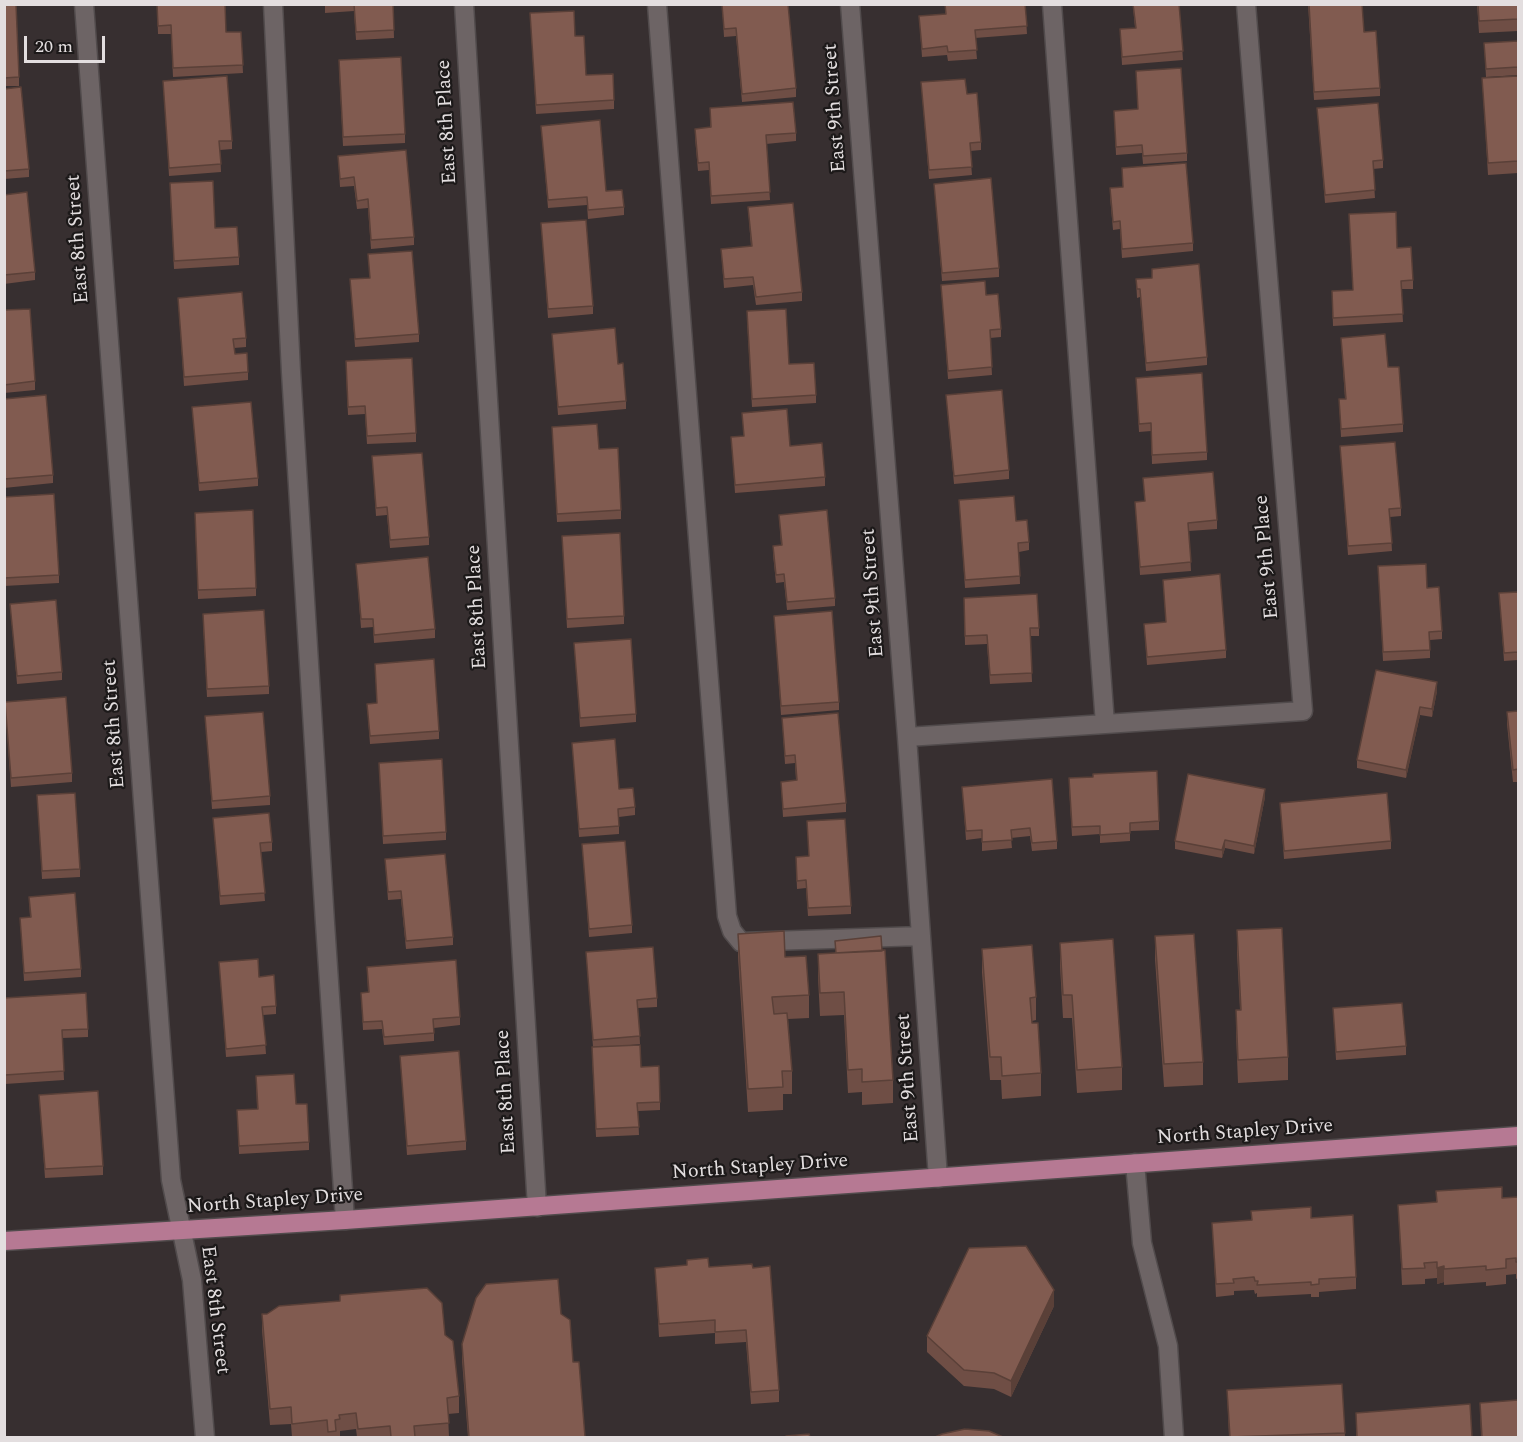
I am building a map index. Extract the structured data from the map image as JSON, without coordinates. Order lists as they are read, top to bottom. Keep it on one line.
{"streets":{"main road":["North Stapley Drive"],"street":["East 9th Street","East 8th Place","East 8th Street","East 9th Place"]},"crossings":[["East 9th Street","East 9th Place"],["East 9th Street","North Stapley Drive"],["East 8th Place","North Stapley Drive"],["East 8th Street","North Stapley Drive"]],"scale_bar":"20 m"}
